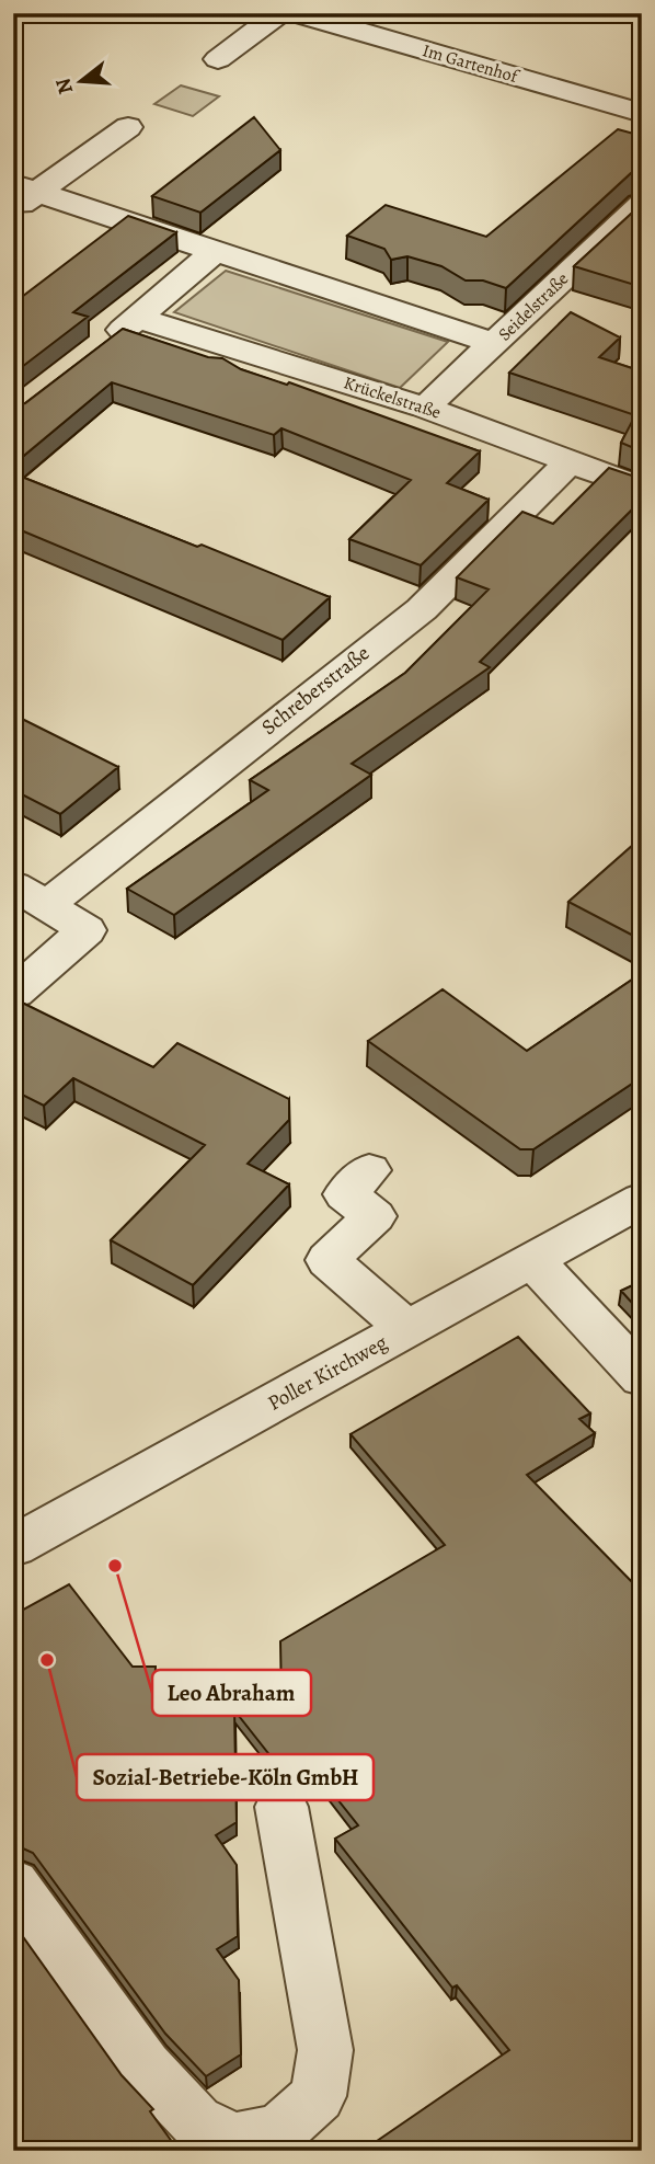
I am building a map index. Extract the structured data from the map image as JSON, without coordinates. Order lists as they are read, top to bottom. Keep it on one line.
{"streets":{"street":["Im Gartenhof","Seidelstraße","Krückelstraße","Schreberstraße","Poller Kirchweg"]},"crossings":[["Seidelstraße","Krückelstraße"],["Krückelstraße","Schreberstraße"]],"places":["Leo Abraham","Sozial-Betriebe-Köln GmbH"],"north":"left"}
